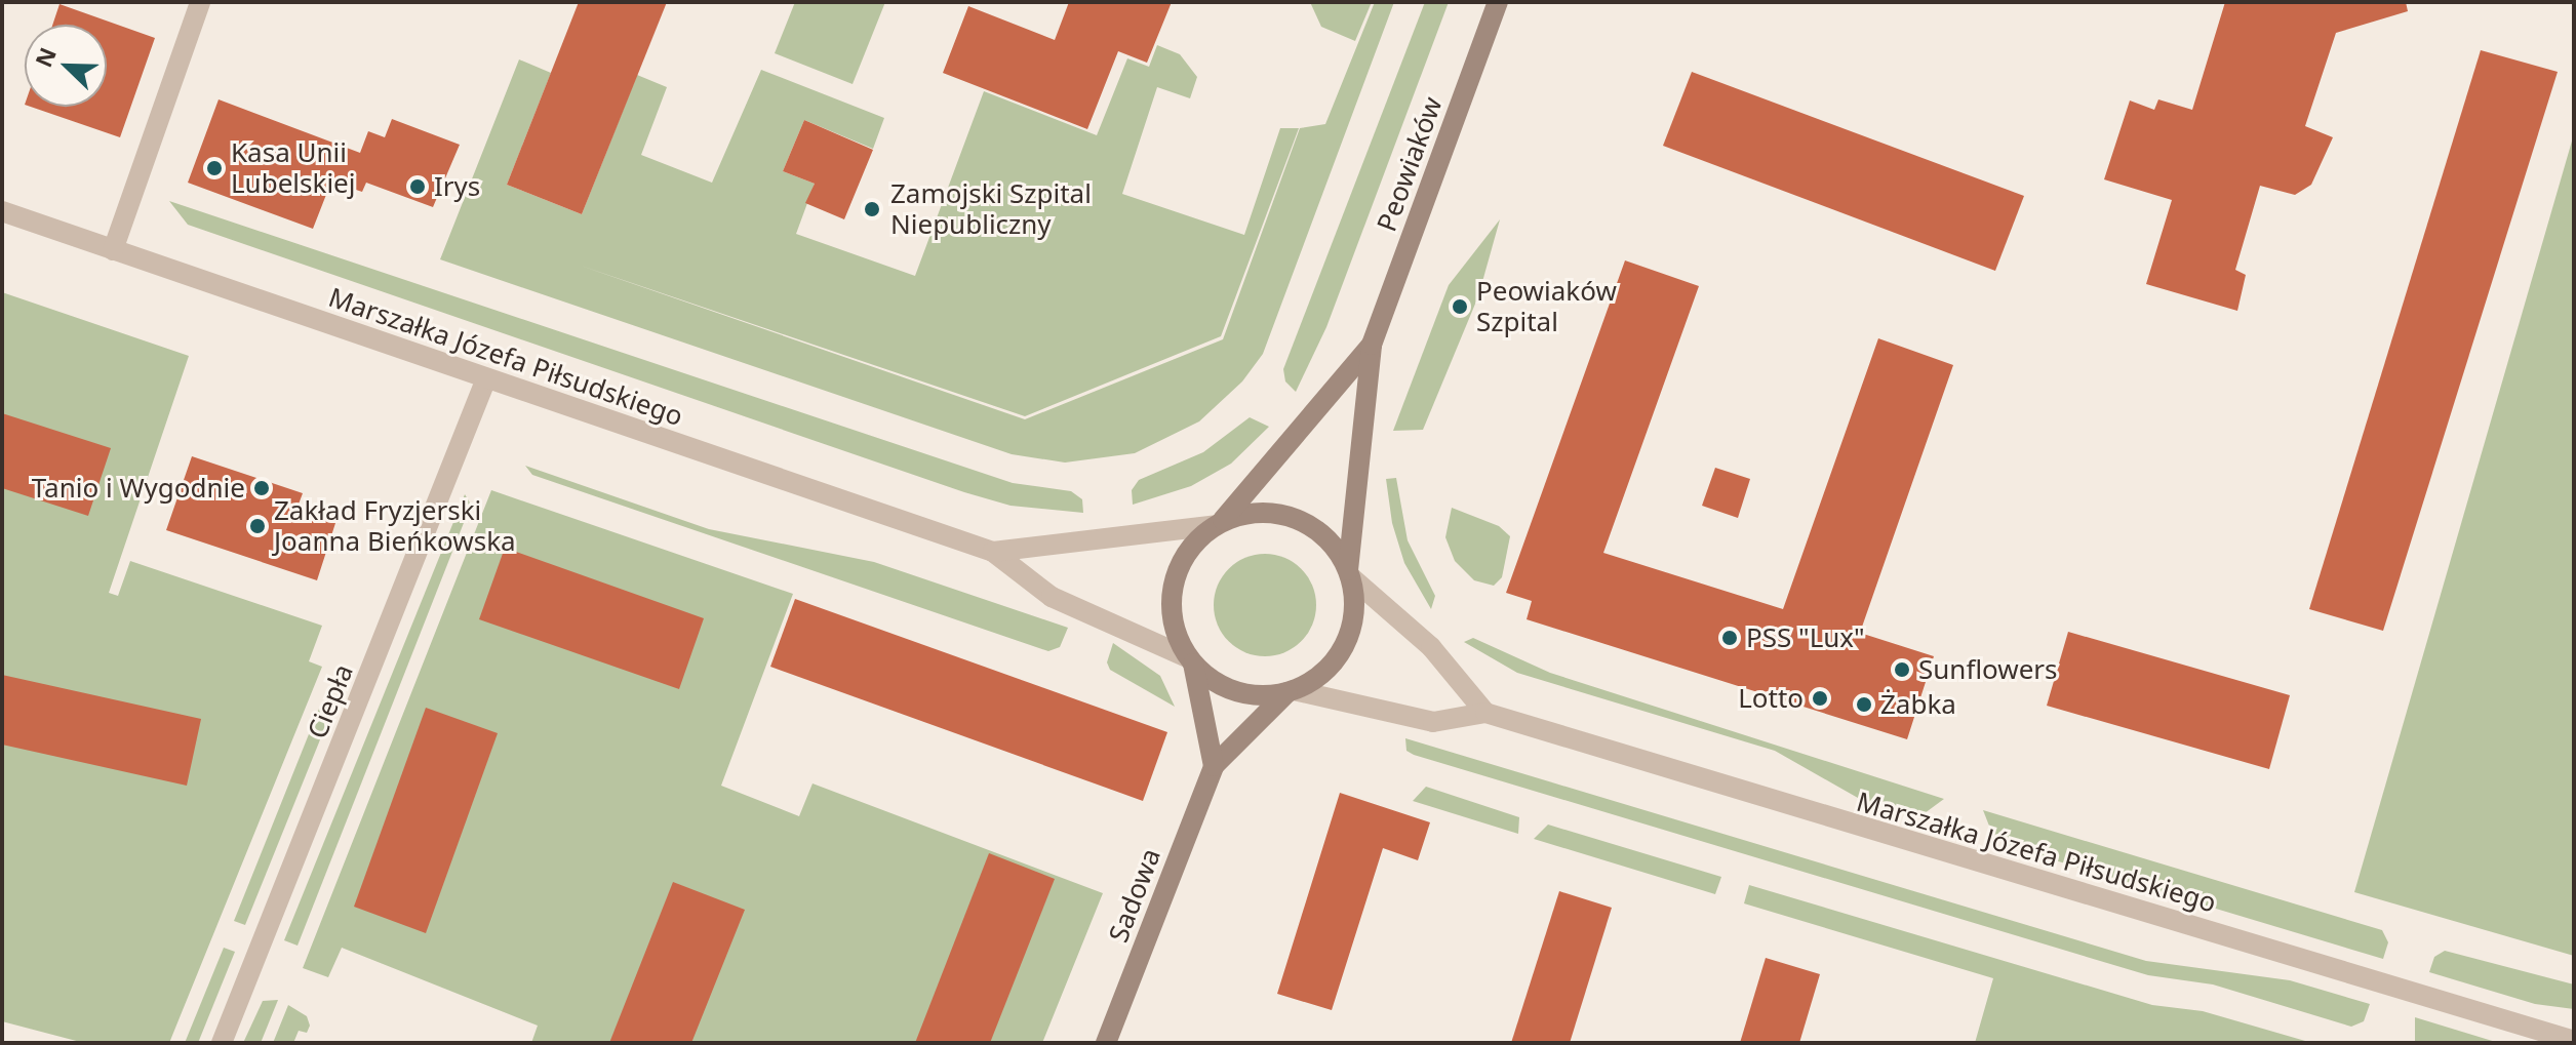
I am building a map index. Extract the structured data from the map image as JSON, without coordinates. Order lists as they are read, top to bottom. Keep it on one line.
{"streets":{"main road":["Peowiaków","Sadowa"],"street":["Marszałka Józefa Piłsudskiego","Ciepła"]},"crossings":[["Peowiaków","Marszałka Józefa Piłsudskiego"],["Peowiaków","Sadowa"],["Marszałka Józefa Piłsudskiego","Ciepła"],["Marszałka Józefa Piłsudskiego","Sadowa"]],"places":["Kasa Unii Lubelskiej","Irys","Zamojski Szpital Niepubliczny","Peowiaków Szpital","Tanio i Wygodnie","Zakład Fryzjerski Joanna Bieńkowska","PSS \"Lux\"","Sunflowers","Lotto","Żabka"],"north":"top left"}
